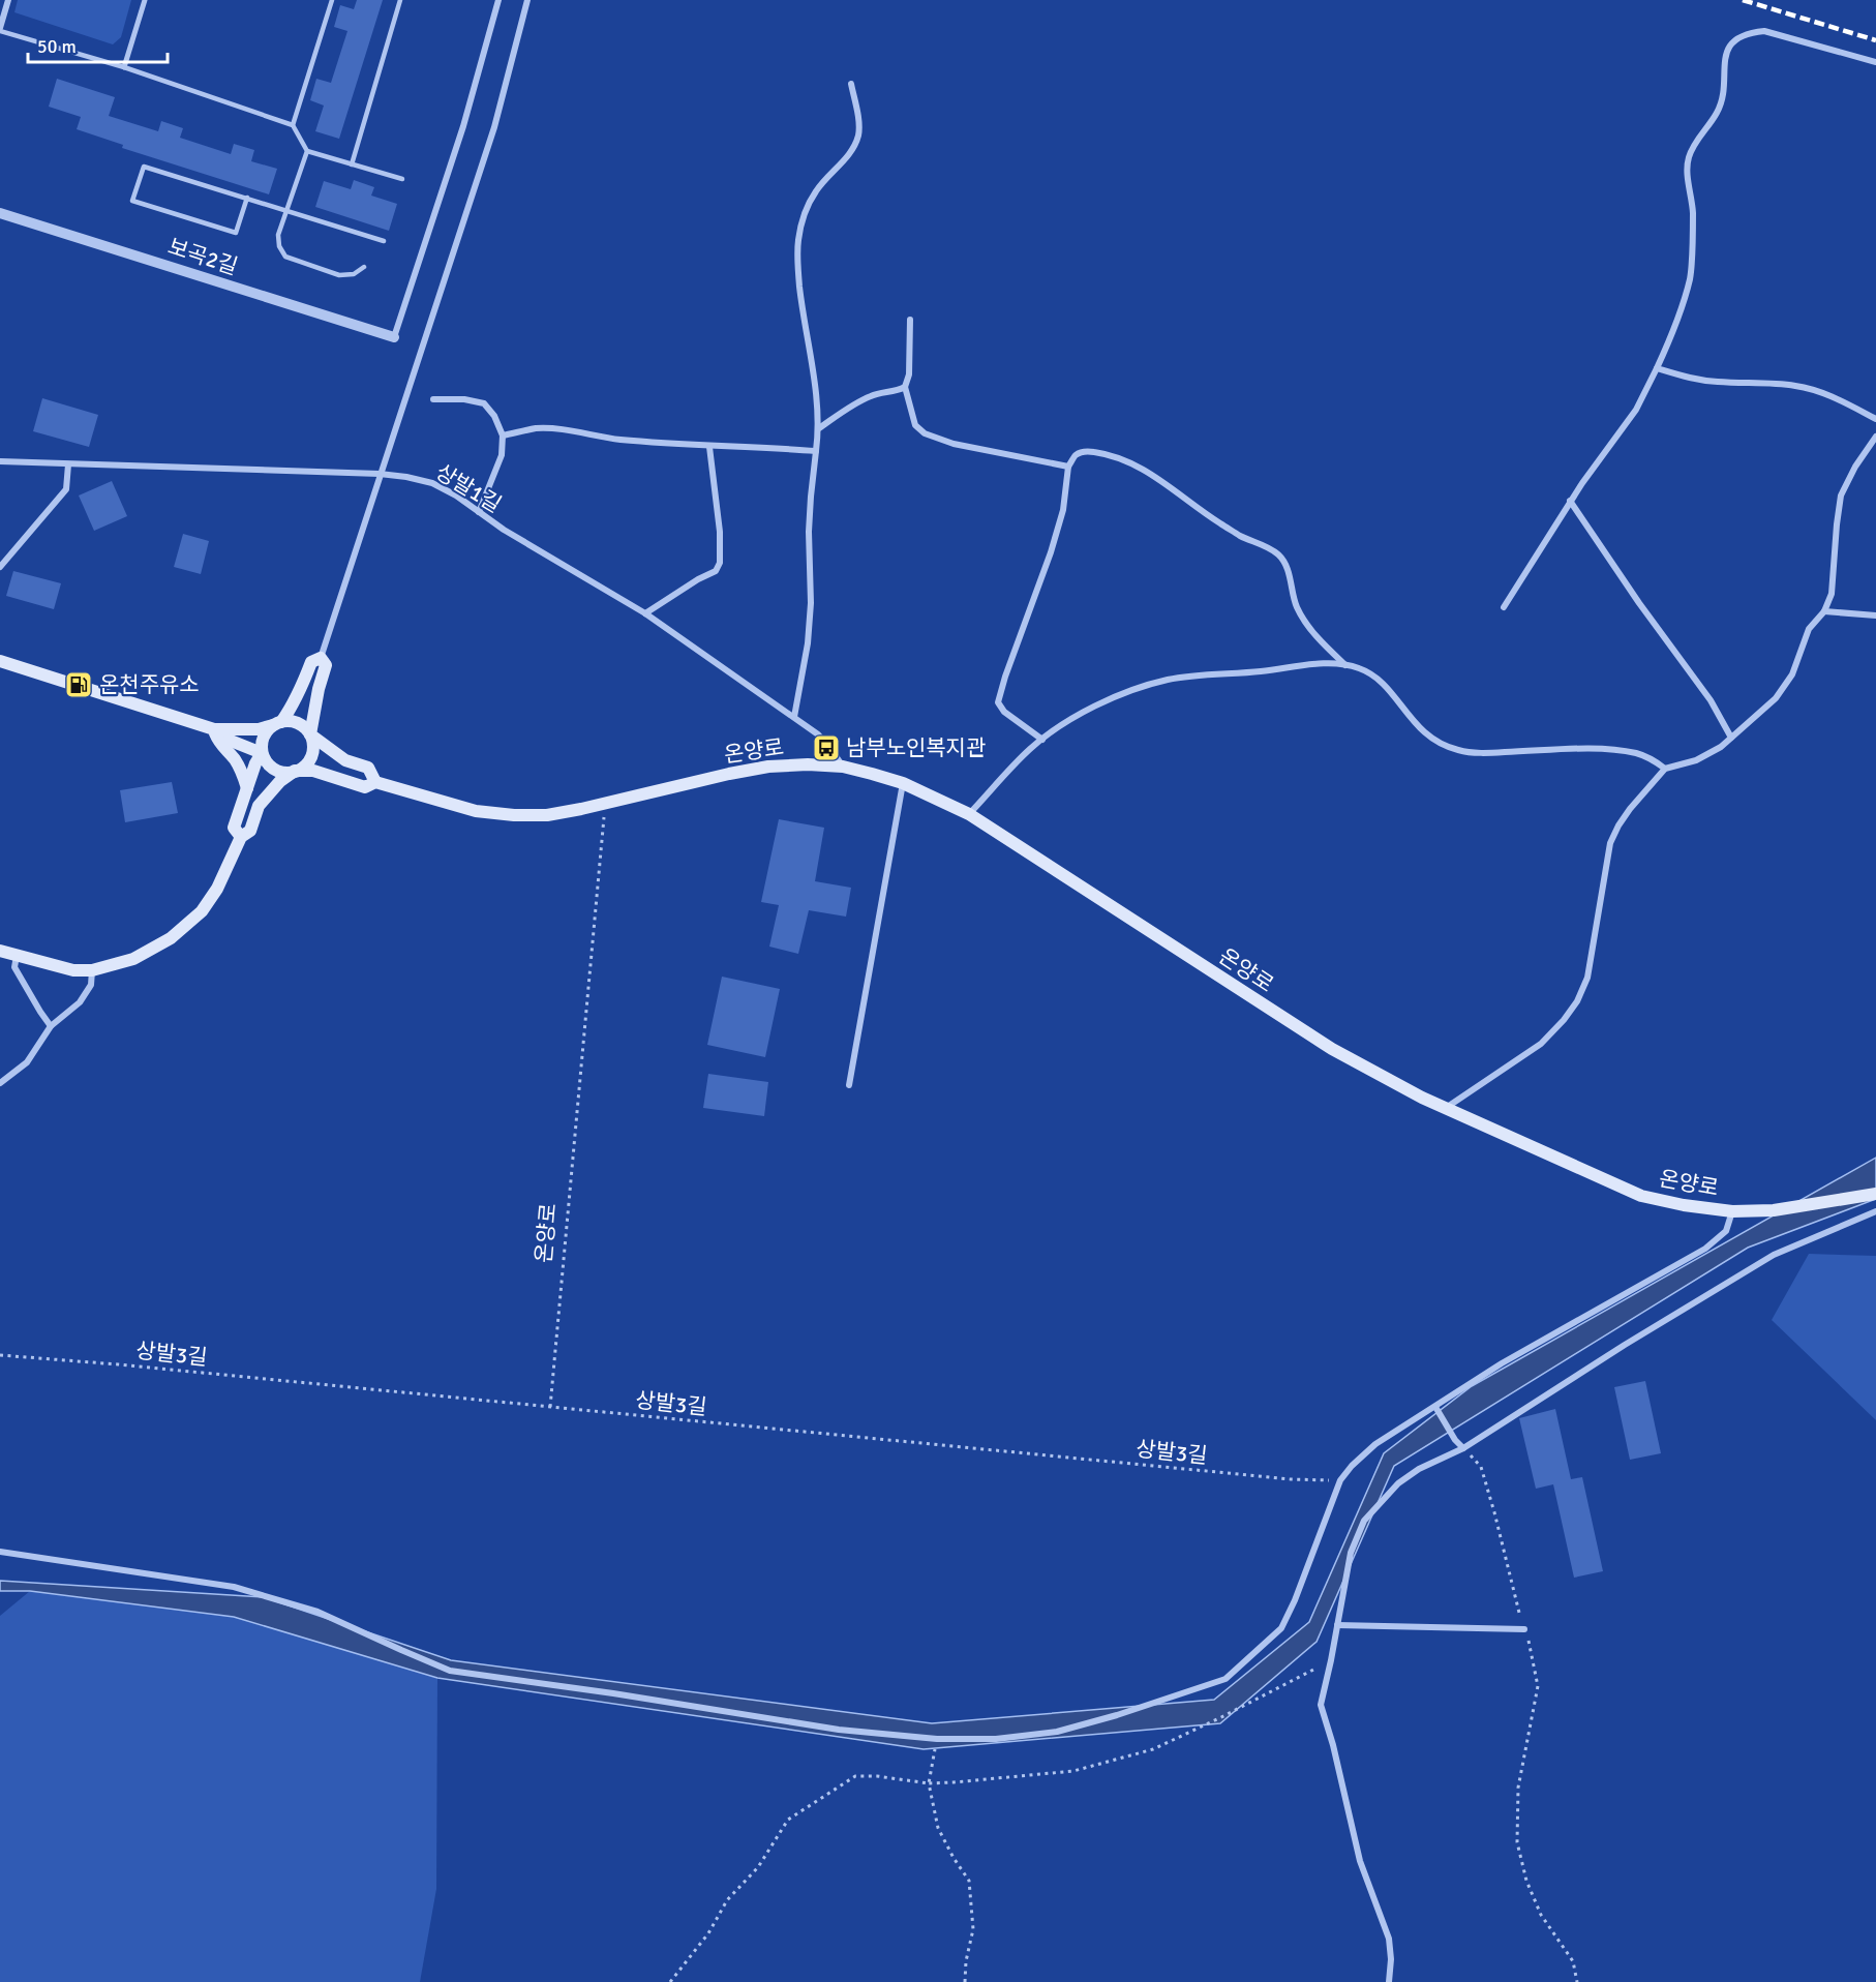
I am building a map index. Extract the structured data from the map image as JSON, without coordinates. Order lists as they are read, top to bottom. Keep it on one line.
{"streets":{"main road":["온양로"],"street":["보곡2길","상발1길"],"path":["상발3길"]},"crossings":[["상발1길","온양로"],["온양로","상발3길"]],"places":{"fuel station":["온천주유소"],"bus stop":["남부노인복지관"]},"scale_bar":"50 m"}
